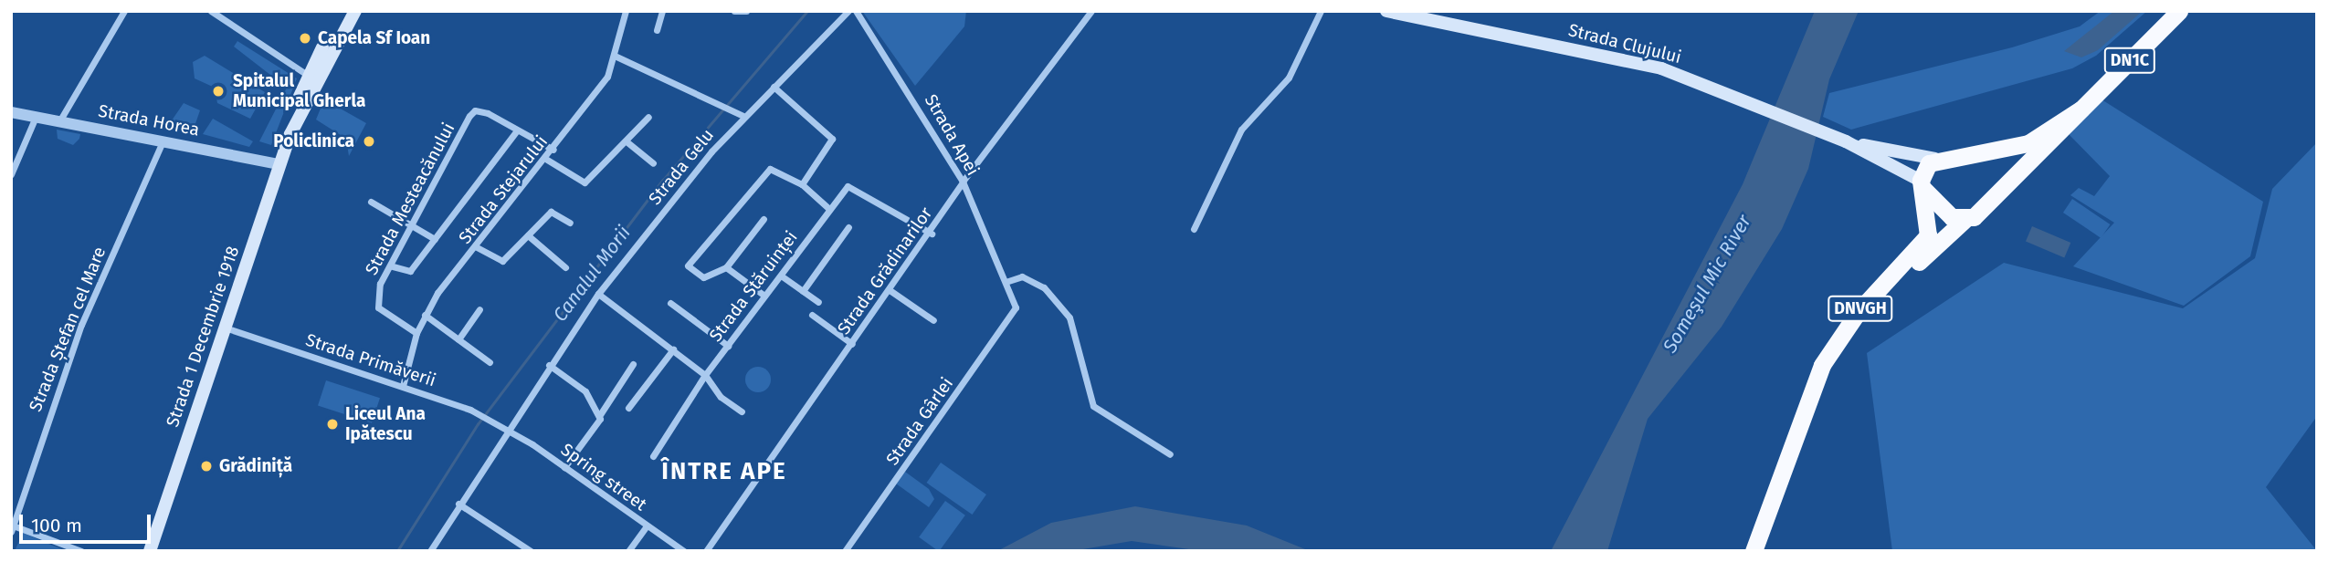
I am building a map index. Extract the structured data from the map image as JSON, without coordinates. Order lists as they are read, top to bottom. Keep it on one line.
{"streets":{"highway":["DN1C","DNVGH"],"main road":["Strada Clujului","Strada 1 Decembrie 1918"],"street":["Strada Horea","Strada Apei","Strada Gelu","Strada Stejarului","Strada Mesteacănului","Strada Grădinarilor","Strada Stăruinței","Strada Ștefan cel Mare","Strada Primăverii","Strada Gârlei","Spring street"]},"crossings":[["Strada Clujului","DNVGH"],["Strada Horea","Strada Ștefan cel Mare"],["Strada Horea","Strada 1 Decembrie 1918"],["Strada Apei","Strada Grădinarilor"],["Strada Apei","Strada Gârlei"],["Strada Gelu","Strada Primăverii"],["Strada Gelu","Spring street"],["Strada Stejarului","Strada Mesteacănului"],["Strada Stejarului","Strada Primăverii"],["Strada Grădinarilor","Strada Stăruinței"],["Strada 1 Decembrie 1918","Strada Primăverii"],["Strada Primăverii","Spring street"]],"districts":["ÎNTRE APE"],"water":["Canalul Morii","Someşul Mic River"],"places":["Capela Sf Ioan","Spitalul Municipal Gherla","Policlinica","Liceul Ana Ipătescu","Grădiniță"],"scale_bar":"100 m"}
